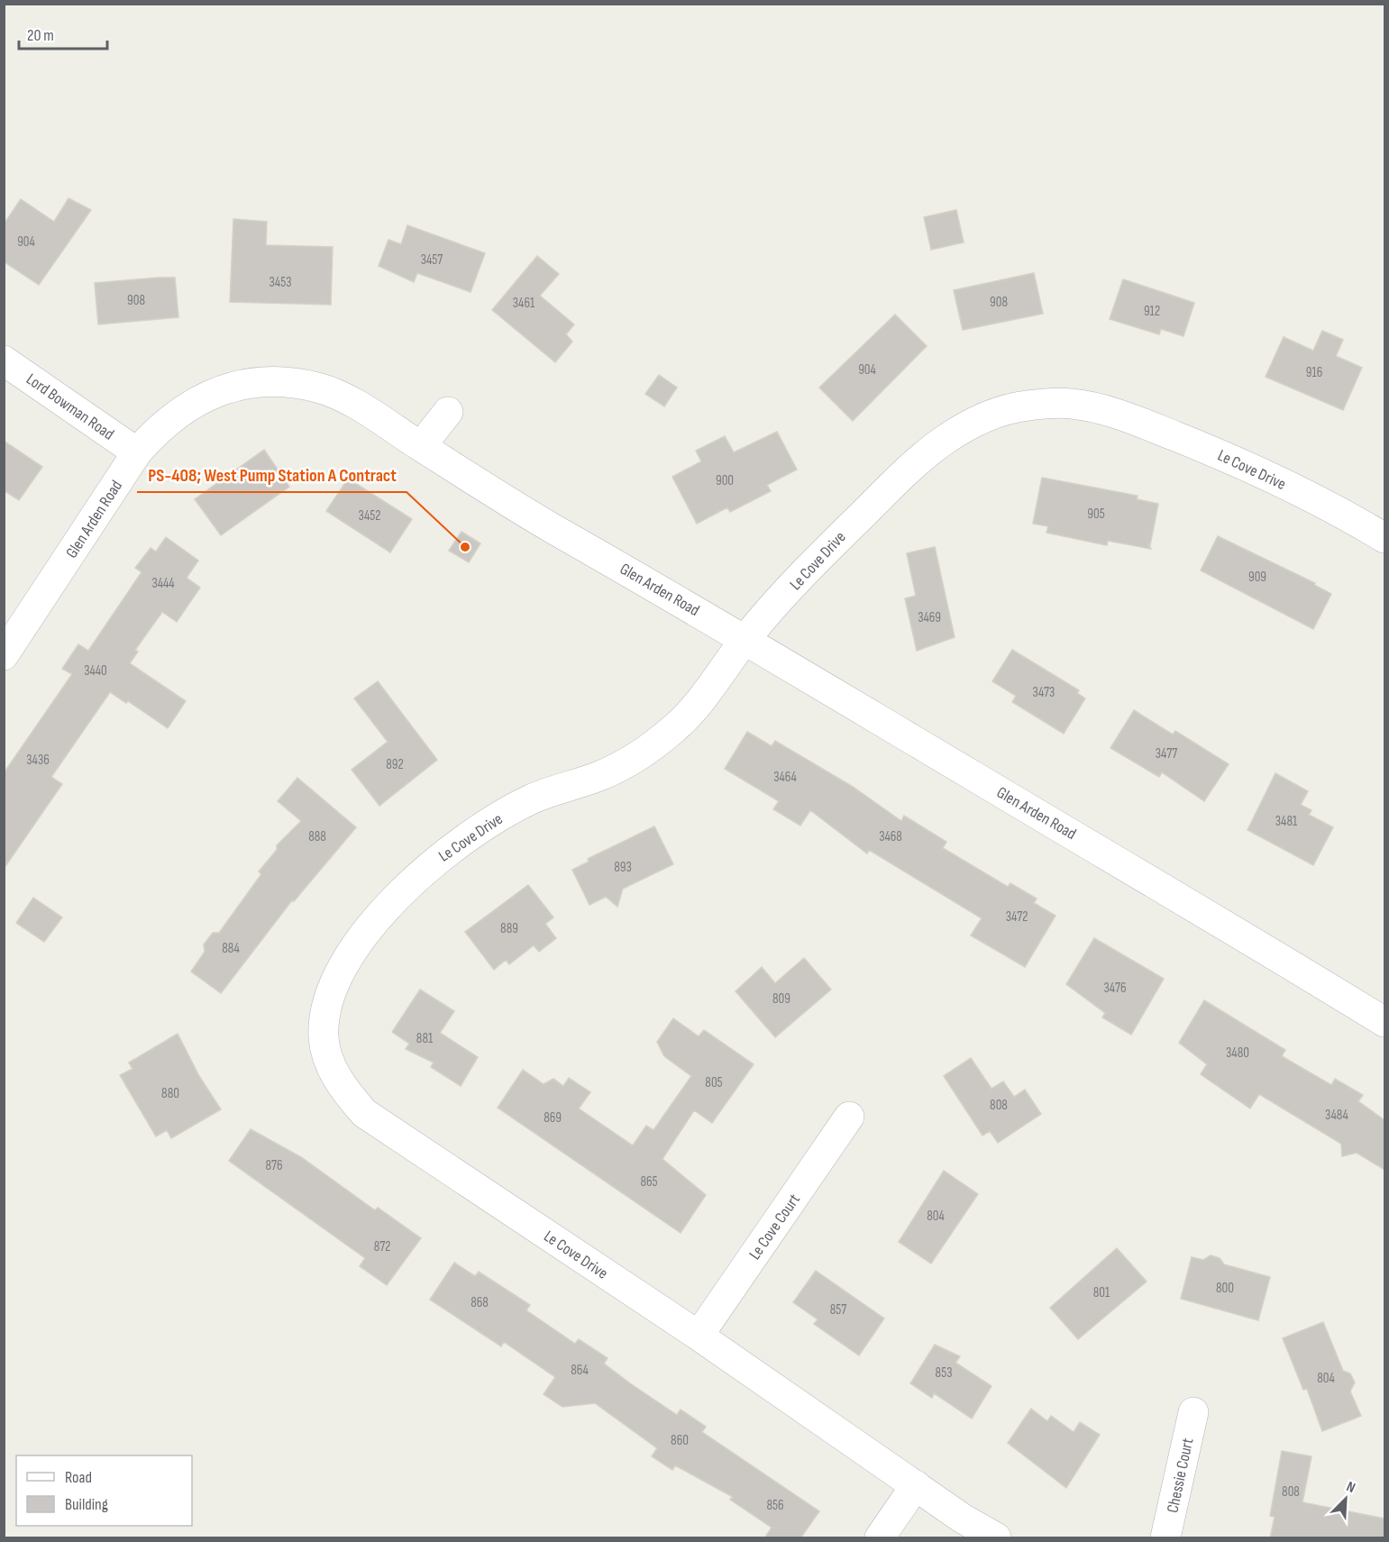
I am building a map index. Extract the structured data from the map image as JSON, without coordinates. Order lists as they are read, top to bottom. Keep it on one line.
{"streets":{"street":["Lord Bowman Road","Le Cove Drive","Glen Arden Road","Le Cove Court","Chessie Court"]},"crossings":[["Lord Bowman Road","Glen Arden Road"],["Le Cove Drive","Glen Arden Road"],["Le Cove Drive","Le Cove Court"]],"places":["PS-408; West Pump Station A Contract"],"house_numbers":["904","3457","3453","908","908","3461","912","904","916","900","905","3452","909","3444","3469","3440","3473","3477","3436","892","3464","3481","888","3468","893","3472","889","884","3476","809","881","3480","805","880","808","3484","869","876","865","804","872","800","801","868","857","864","853","804","860","808","856"],"legend":["Road","Building"],"scale_bar":"20 m","north":"top right"}
